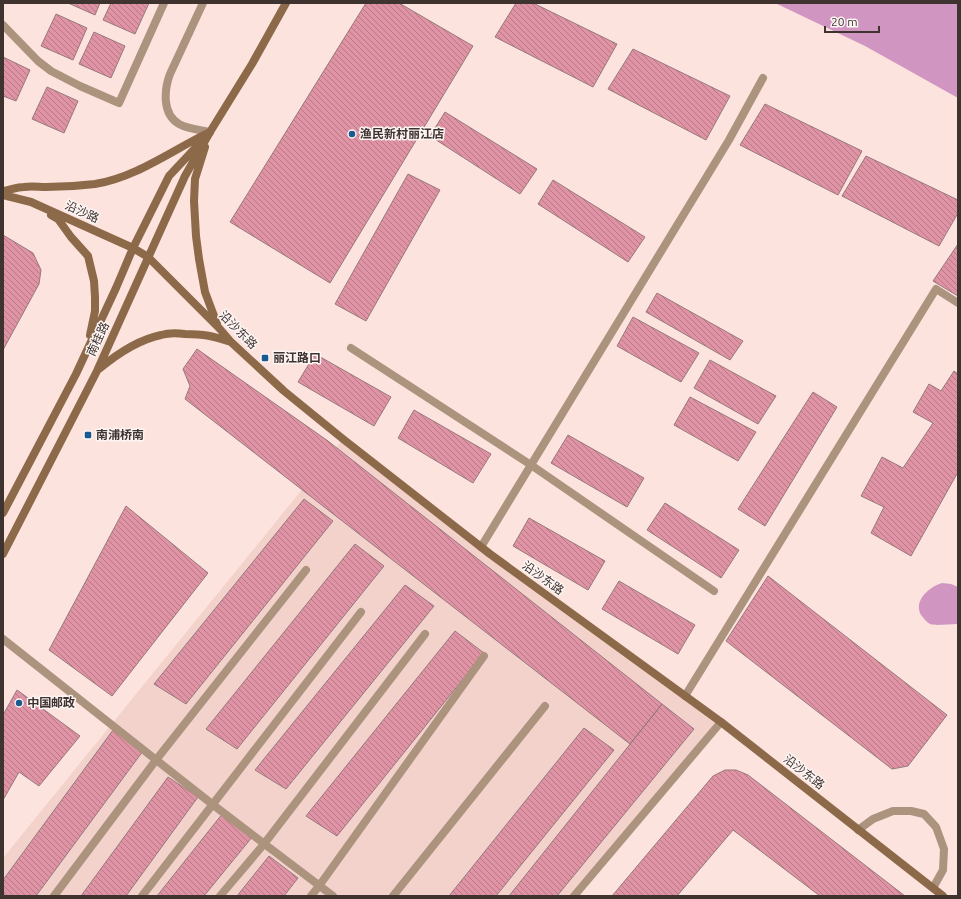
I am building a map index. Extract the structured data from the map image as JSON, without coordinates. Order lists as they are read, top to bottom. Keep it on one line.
{"streets":{"main road":["沿沙路","沿沙东路","南桂路"]},"crossings":[["沿沙路","沿沙东路"],["沿沙路","南桂路"],["沿沙东路","南桂路"]],"places":{"other":["渔民新村丽江店","中国邮政"],"transit":["丽江路口","南浦桥南"]},"scale_bar":"20 m"}
